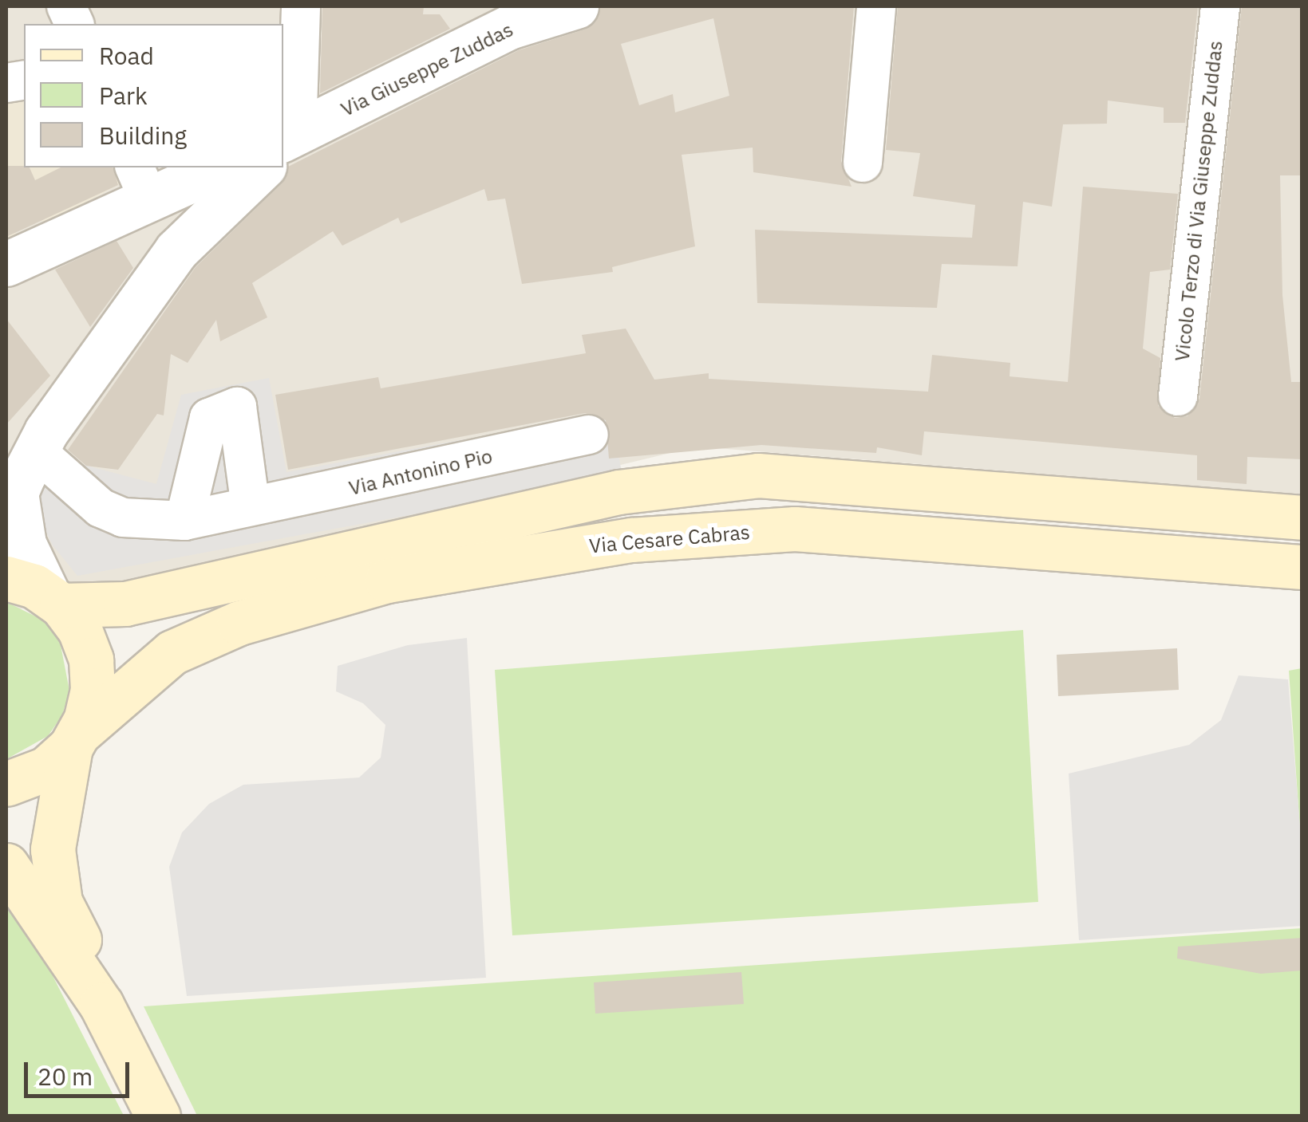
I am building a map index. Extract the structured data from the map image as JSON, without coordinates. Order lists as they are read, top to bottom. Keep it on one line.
{"streets":{"main road":["Via Cesare Cabras"],"street":["Via Giuseppe Zuddas","Vicolo Terzo di Via Giuseppe Zuddas","Via Antonino Pio"]},"legend":["Road","Park","Building"],"scale_bar":"20 m"}
